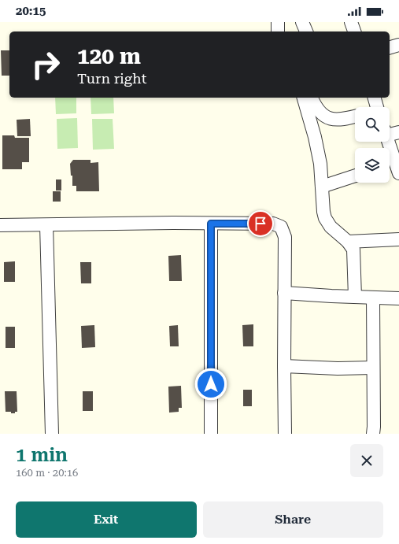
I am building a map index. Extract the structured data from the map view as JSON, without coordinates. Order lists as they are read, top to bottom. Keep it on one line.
{"page":{"status":"20:15","turn":["120 m","Turn right"],"heading":["1 min","160 m · 20:16"],"buttons":["Exit","Share"]}}
